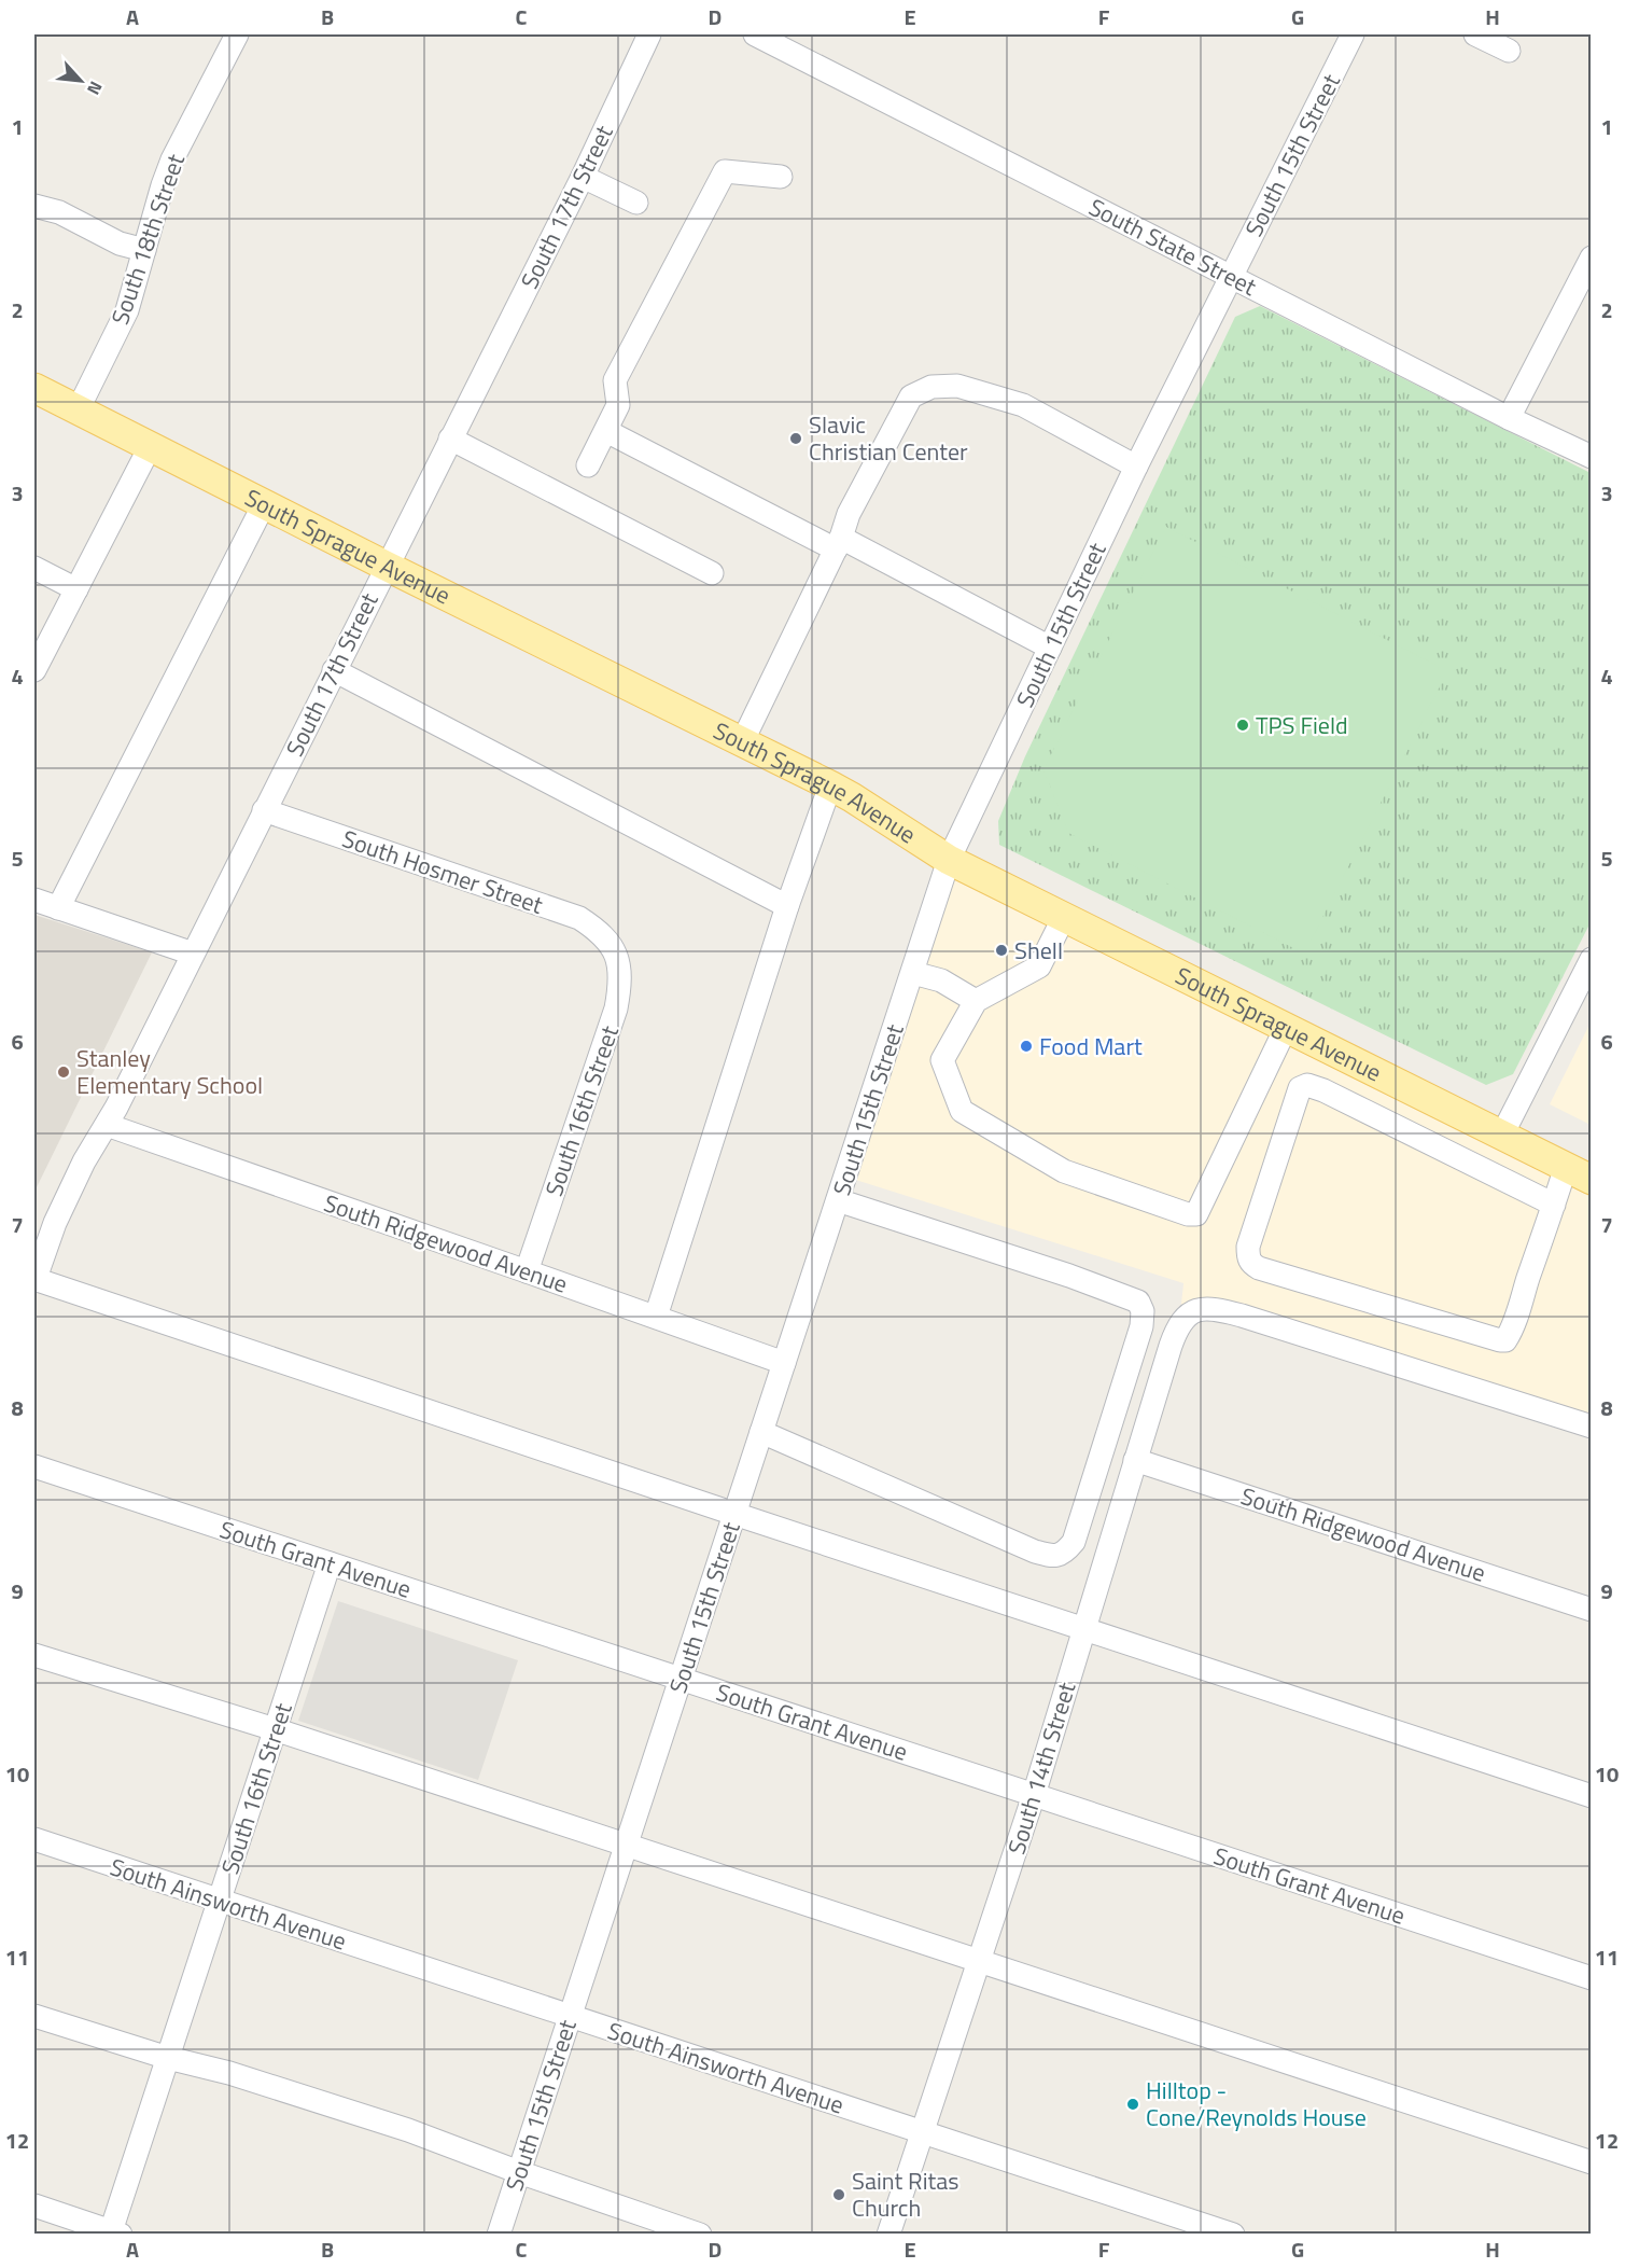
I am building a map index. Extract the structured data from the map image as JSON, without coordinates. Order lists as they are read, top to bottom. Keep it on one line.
{"streets":{"main road":["South Sprague Avenue"],"street":["South 15th Street","South 17th Street","South 18th Street","South State Street","South Hosmer Street","South 16th Street","South Ridgewood Avenue","South Grant Avenue","South 14th Street","South Ainsworth Avenue"]},"crossings":[["South 15th Street","South State Street"],["South 15th Street","South Sprague Avenue"],["South 15th Street","South Ridgewood Avenue"],["South 15th Street","South Grant Avenue"],["South 15th Street","South Ainsworth Avenue"],["South 17th Street","South Sprague Avenue"],["South 17th Street","South Hosmer Street"],["South 17th Street","South Ridgewood Avenue"],["South 18th Street","South Sprague Avenue"],["South Hosmer Street","South 16th Street"],["South 16th Street","South Ridgewood Avenue"],["South 16th Street","South Grant Avenue"],["South 16th Street","South Ainsworth Avenue"],["South Ridgewood Avenue","South 14th Street"],["South Grant Avenue","South 14th Street"],["South 14th Street","South Ainsworth Avenue"]],"places":["Slavic Christian Center","TPS Field","Shell","Food Mart","Stanley Elementary School","Hilltop - Cone/Reynolds House","Saint Ritas Church"],"north":"bottom right","grid":{"columns":["A","B","C","D","E","F","G","H"],"rows":["1","2","3","4","5","6","7","8","9","10","11","12"]}}
